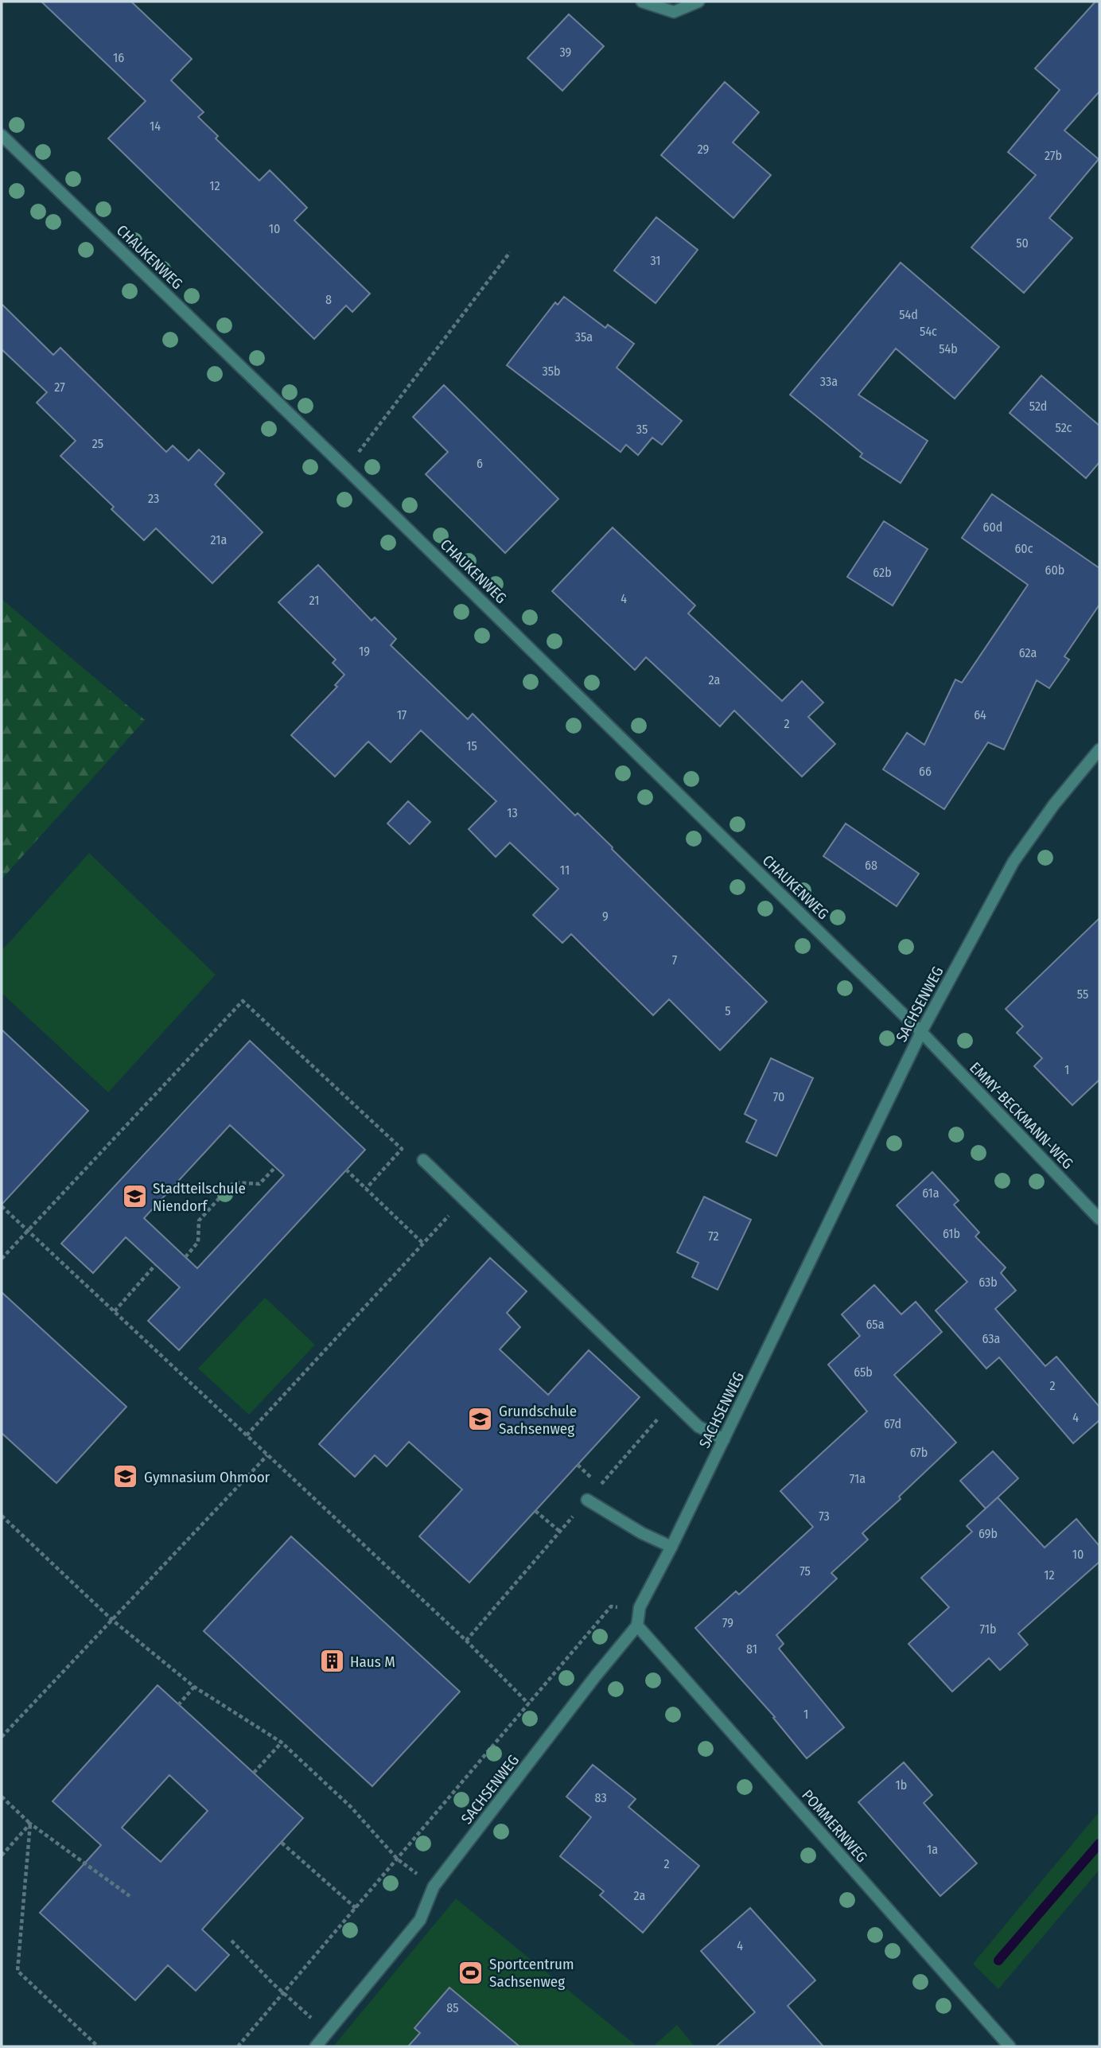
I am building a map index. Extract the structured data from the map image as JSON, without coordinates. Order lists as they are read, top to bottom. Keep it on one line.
{"streets":{"street":["CHAUKENWEG","SACHSENWEG","EMMY-BECKMANN-WEG","POMMERNWEG"]},"crossings":[["CHAUKENWEG","SACHSENWEG"],["CHAUKENWEG","EMMY-BECKMANN-WEG"],["SACHSENWEG","EMMY-BECKMANN-WEG"],["SACHSENWEG","POMMERNWEG"]],"places":{"school or university":["Stadtteilschule Niendorf","Grundschule Sachsenweg","Gymnasium Ohmoor"],"building":["Haus M"],"sports":["Sportcentrum Sachsenweg"]},"house_numbers":["39","16","14","29","27b","12","10","50","31","8","54d","54c","35a","54b","35b","33a","27","52d","52c","35","25","6","23","60d","21a","60c","60b","62b","4","21","19","62a","2a","17","64","2","15","66","13","68","11","9","7","55","5","1","70","61a","61b","72","63b","65a","63a","65b","2","4","67d","67b","71a","73","69b","10","75","12","79","71b","81","1","1b","83","1a","2","2a","4","85"]}
